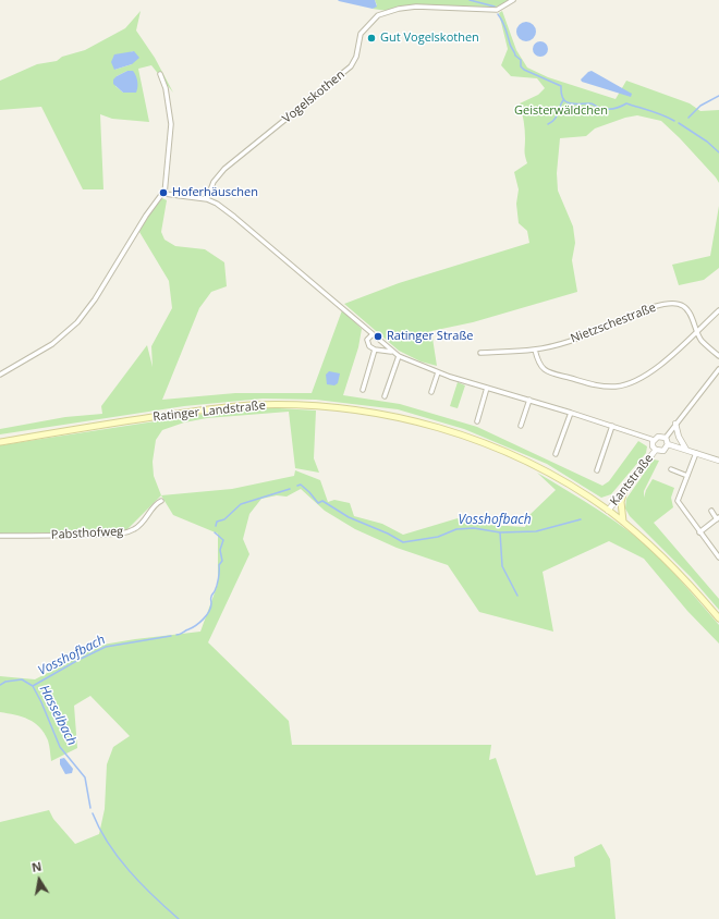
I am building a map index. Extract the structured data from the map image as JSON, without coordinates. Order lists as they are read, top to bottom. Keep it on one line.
{"streets":{"main road":["Ratinger Landstraße"],"street":["Vogelskothen","Nietzschestraße","Kantstraße","Pabsthofweg"]},"crossings":[["Ratinger Landstraße","Kantstraße"]],"water":["Vosshofbach","Hasselbach"],"parks":["Geisterwäldchen"],"places":["Gut Vogelskothen","Hoferhäuschen","Ratinger Straße"],"north":"top"}
